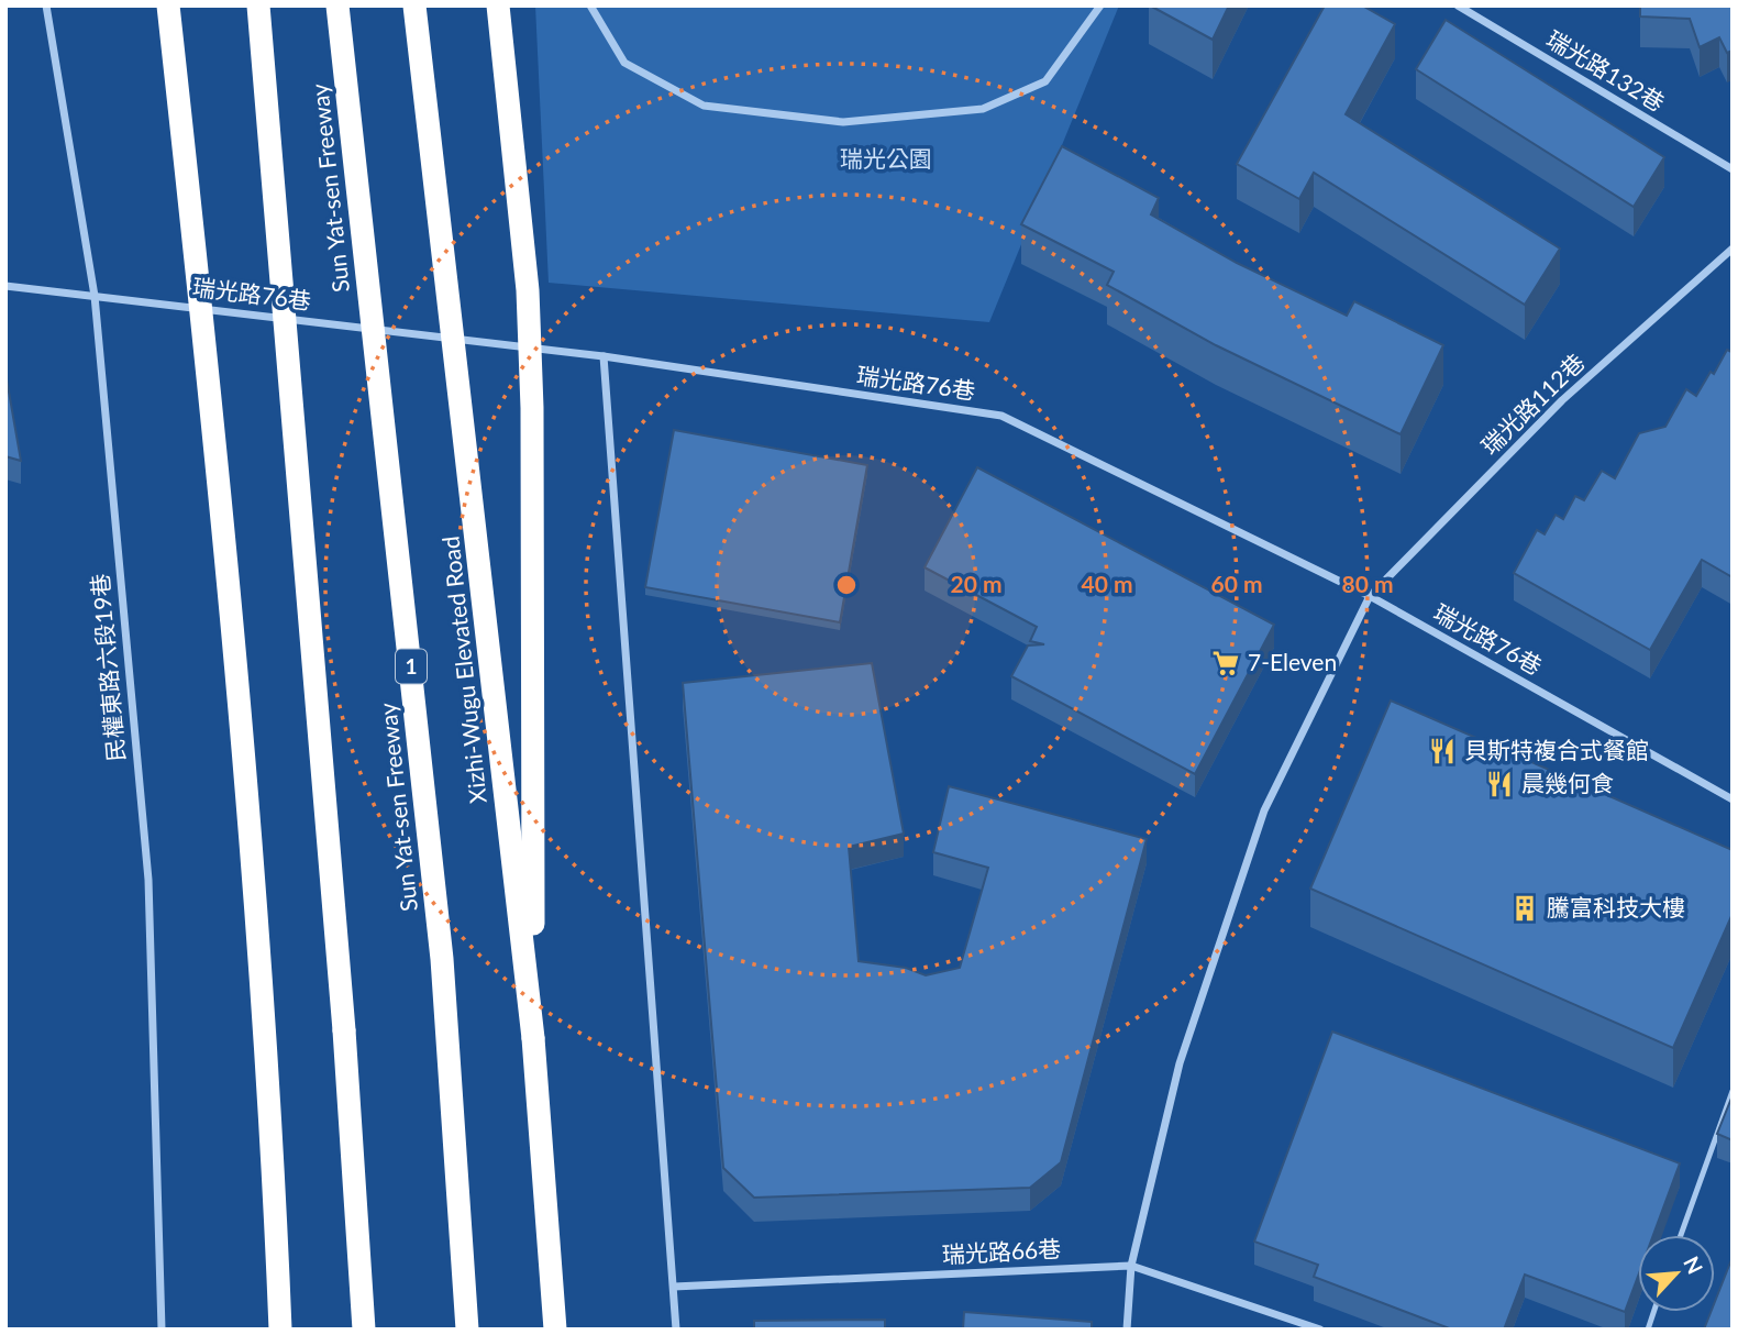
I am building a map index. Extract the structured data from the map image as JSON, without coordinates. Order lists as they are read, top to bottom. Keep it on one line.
{"streets":{"highway":["Sun Yat-sen Freeway","1","Xizhi-Wugu Elevated Road"],"street":["瑞光路132巷","瑞光路76巷","瑞光路112巷","民權東路六段19巷","瑞光路66巷"]},"crossings":[["瑞光路76巷","瑞光路112巷"],["瑞光路76巷","民權東路六段19巷"],["瑞光路112巷","瑞光路66巷"]],"parks":["瑞光公園"],"places":{"supermarket":["7-Eleven"],"restaurant":["貝斯特複合式餐館","晨幾何食"],"building":["騰富科技大樓"]},"north":"top right","rings":["20 m","40 m","60 m","80 m"]}
